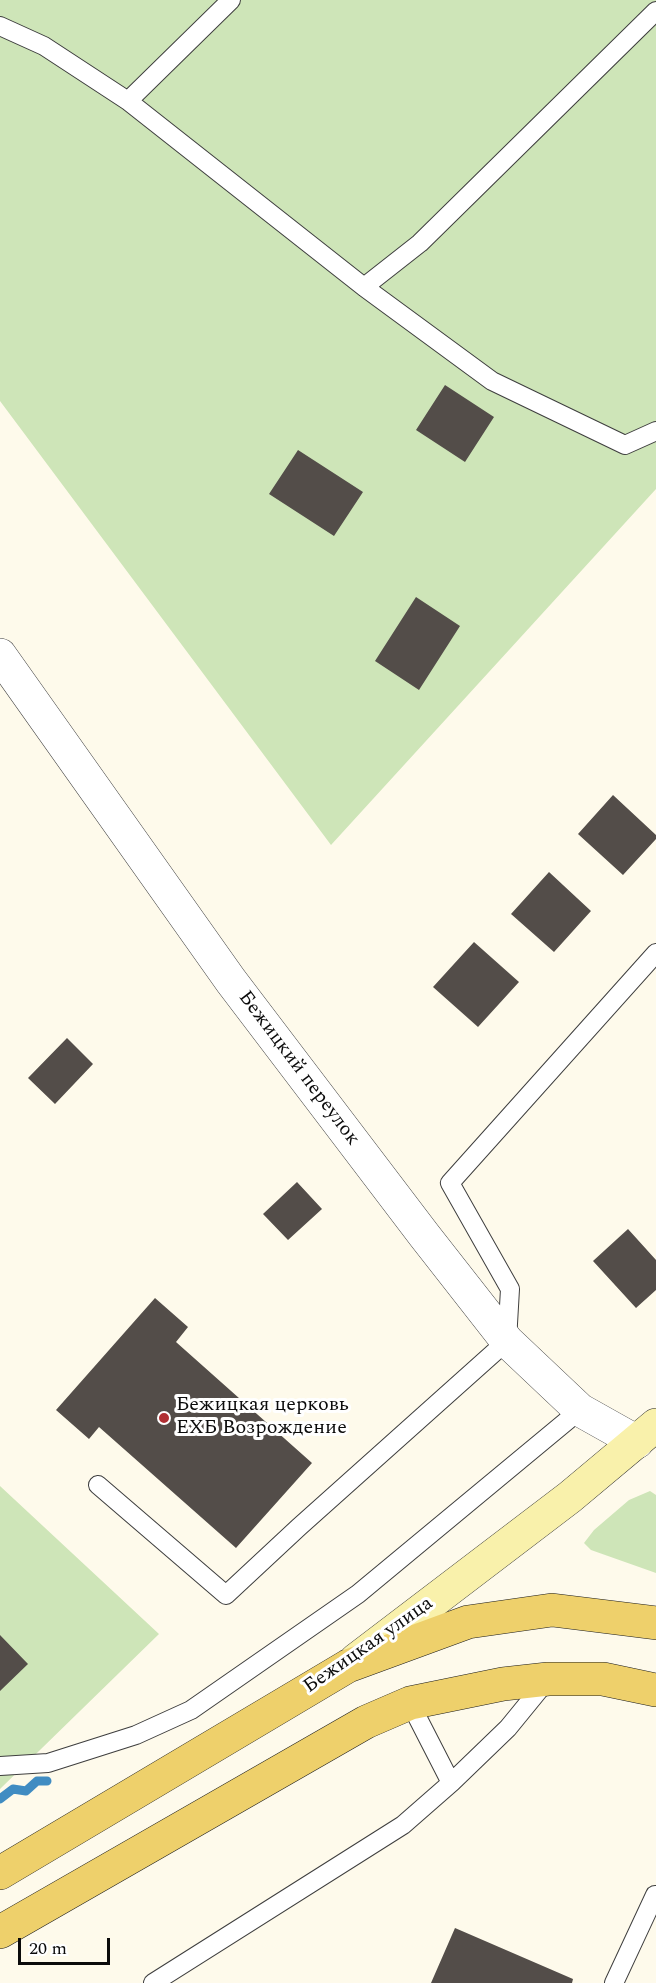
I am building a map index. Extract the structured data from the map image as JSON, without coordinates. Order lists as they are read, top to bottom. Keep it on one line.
{"streets":{"main road":["Бежицкая улица"],"street":["Бежицкий переулок"]},"crossings":[["Бежицкий переулок","Бежицкая улица"]],"places":["Бежицкая церковь ЕХБ Возрождение"],"scale_bar":"20 m"}
